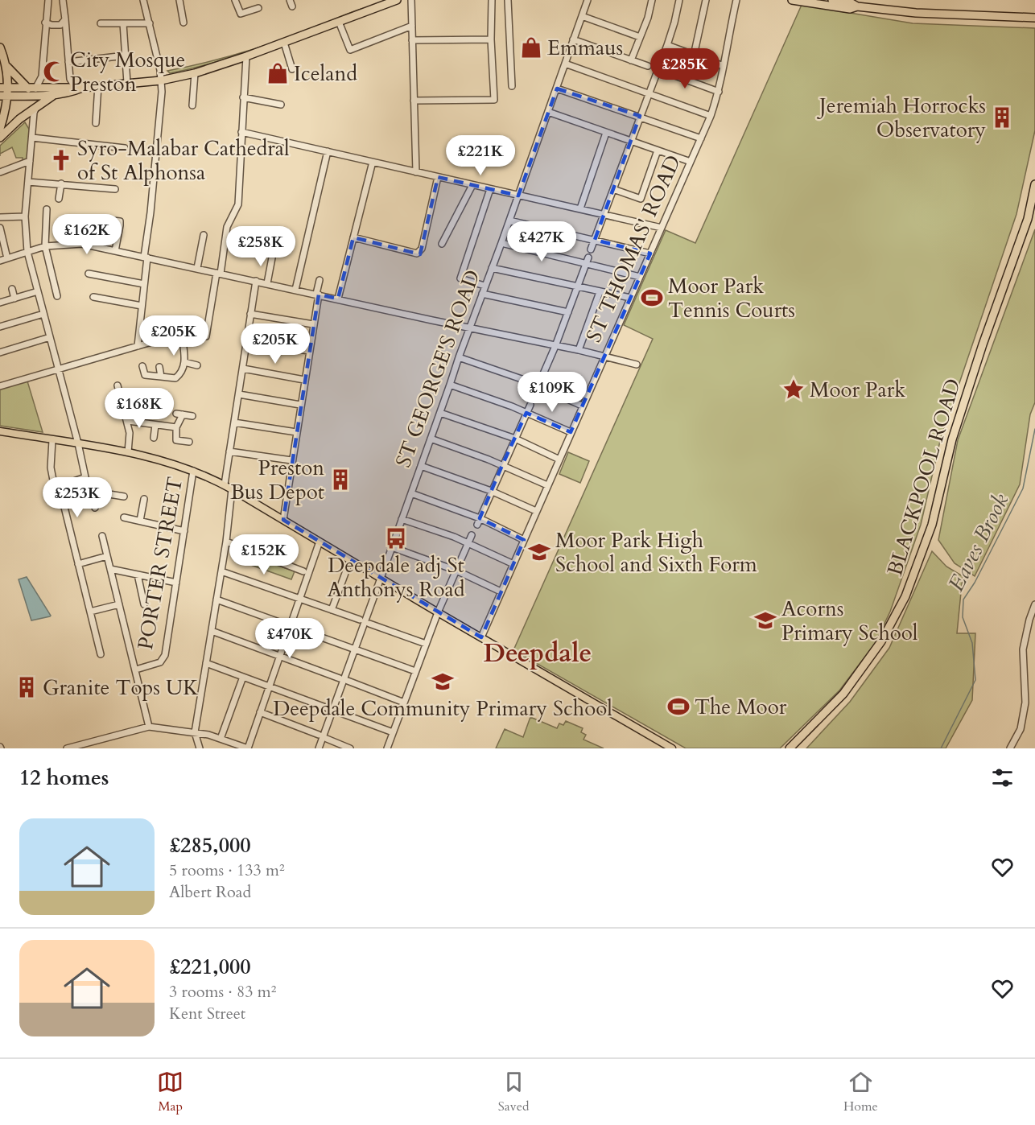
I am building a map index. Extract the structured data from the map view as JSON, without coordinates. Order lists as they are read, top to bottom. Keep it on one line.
{"streets":{"highway":["BLACKPOOL ROAD"],"street":["ST THOMAS' ROAD","ST GEORGE'S ROAD","PORTER STREET"]},"districts":["Deepdale"],"water":["Eaves Brook"],"places":{"shop":["Emmaus","Iceland"],"mosque":["City Mosque Preston"],"building":["Jeremiah Horrocks Observatory","Preston Bus Depot","Granite Tops UK"],"church":["Syro-Malabar Cathedral of St Alphonsa"],"sports":["Moor Park Tennis Courts","The Moor"],"place":["Moor Park"],"bus stop":["Deepdale adj St Anthonys Road"],"school or university":["Moor Park High School and Sixth Form","Acorns Primary School","Deepdale Community Primary School"]},"page":{"price":["£285K","£221K","£162K","£427K","£258K","£205K","£205K","£109K","£168K","£253K","£152K","£470K"],"heading":"12 homes","list":[{"name":"£285,000","note":"5 rooms · 133 m² · Albert Road"},{"name":"£221,000","note":"3 rooms · 83 m² · Kent Street"}],"tabs":["Map","Saved","Home"]}}
